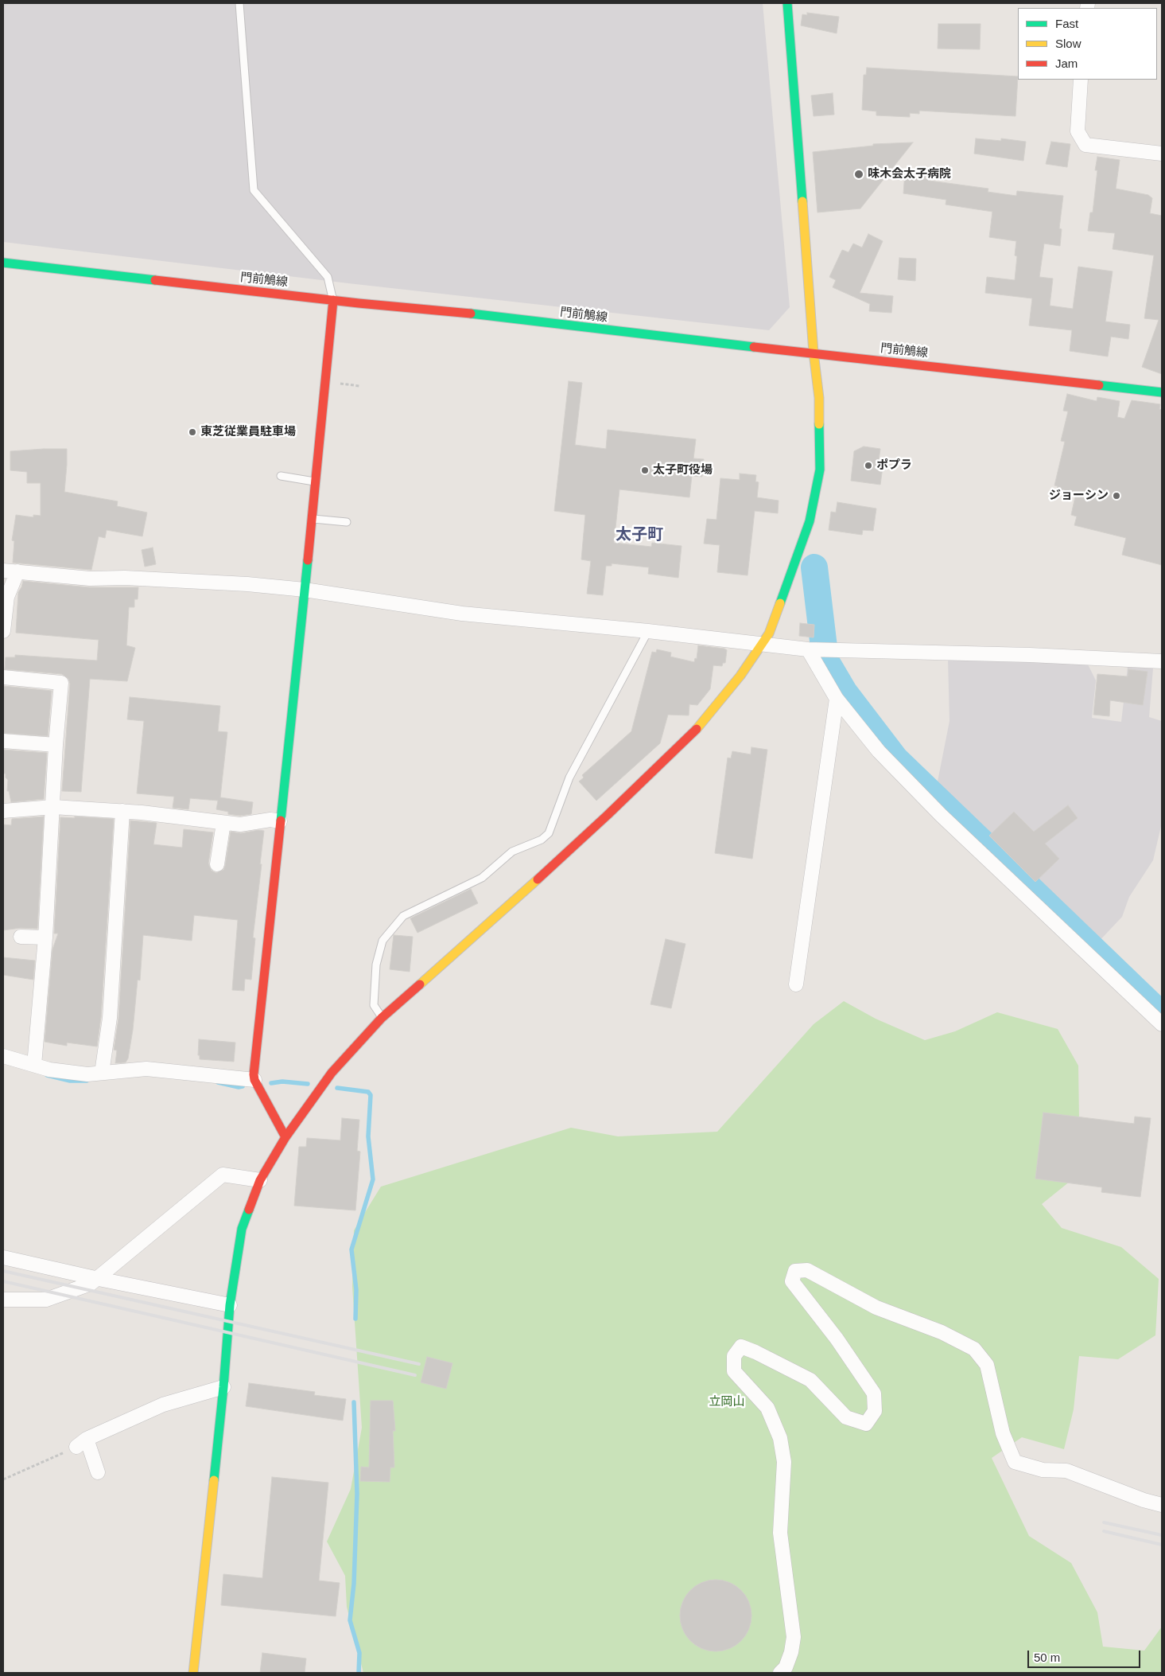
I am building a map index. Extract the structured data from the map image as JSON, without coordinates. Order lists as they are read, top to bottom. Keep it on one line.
{"streets":{"street":["門前鵤線"]},"districts":["太子町"],"parks":["立岡山"],"places":["味木会太子病院","東芝従業員駐車場","ポプラ","太子町役場","ジョーシン"],"legend":["Fast","Slow","Jam"],"scale_bar":"50 m"}
